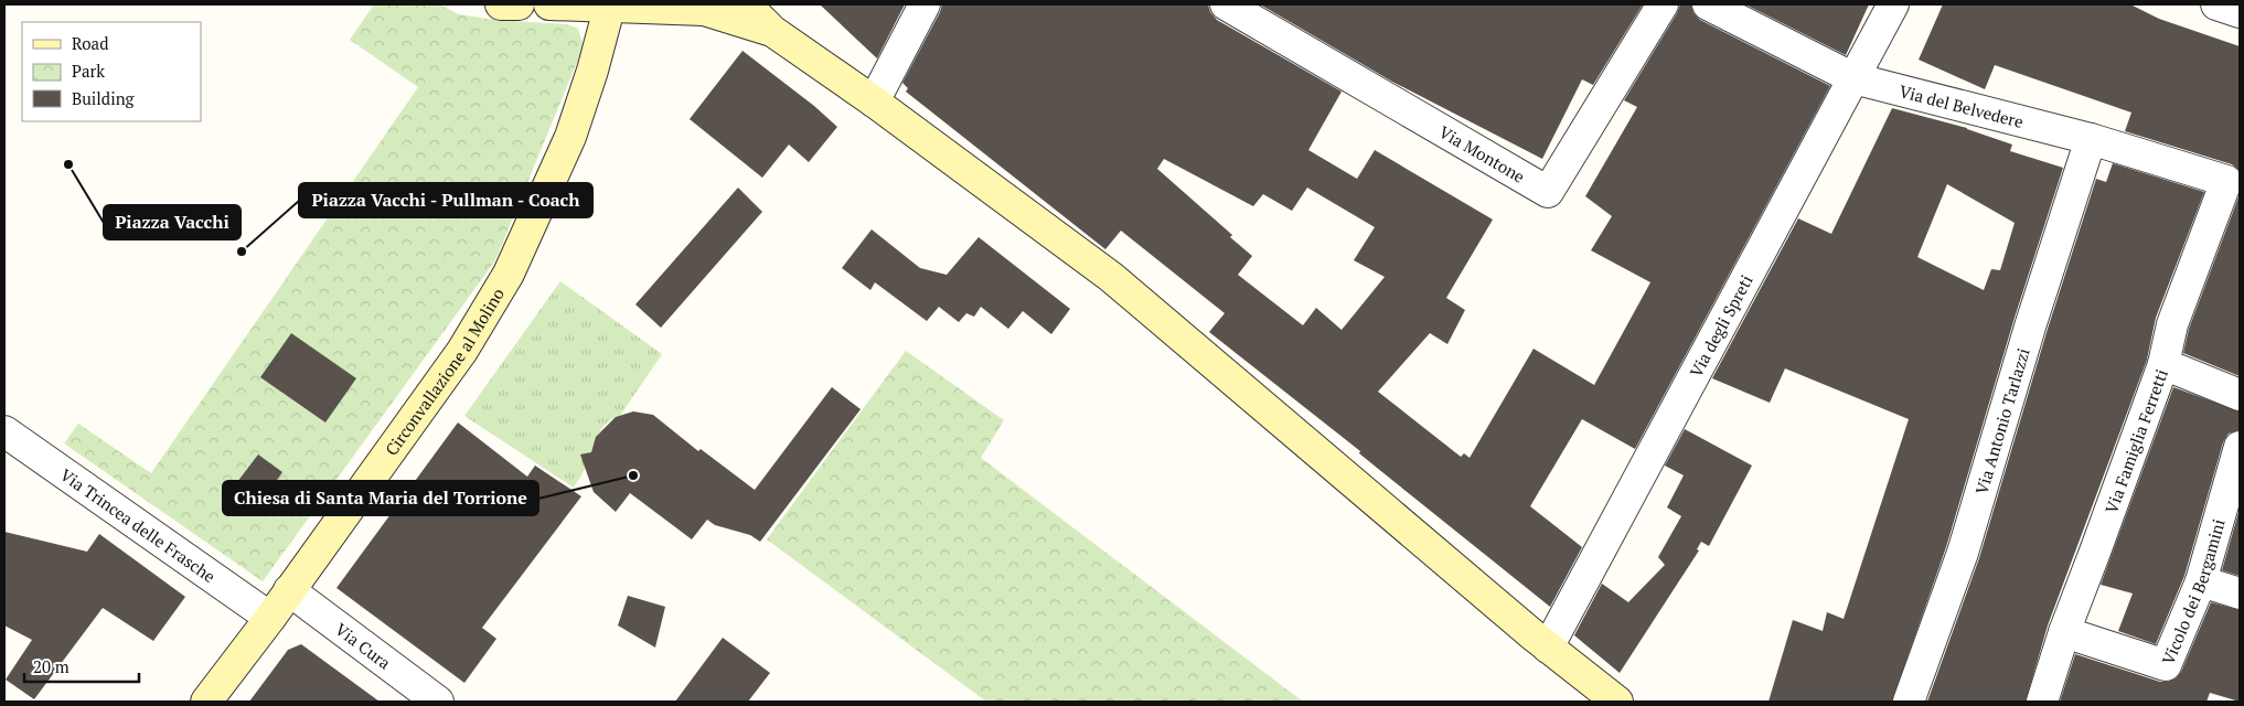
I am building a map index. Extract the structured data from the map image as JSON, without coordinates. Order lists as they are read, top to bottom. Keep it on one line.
{"streets":{"street":["Via del Belvedere","Via Montone","Via degli Spreti","Circonvallazione al Molino","Via Antonio Tarlazzi","Via Famiglia Ferretti","Via Trincea delle Frasche","Vicolo dei Bergamini","Via Cura"]},"crossings":[["Via del Belvedere","Via degli Spreti"],["Via del Belvedere","Via Antonio Tarlazzi"],["Via del Belvedere","Via Famiglia Ferretti"],["Circonvallazione al Molino","Via Trincea delle Frasche"],["Circonvallazione al Molino","Via Cura"],["Via Famiglia Ferretti","Vicolo dei Bergamini"]],"places":["Piazza Vacchi","Piazza Vacchi - Pullman - Coach","Chiesa di Santa Maria del Torrione"],"legend":["Road","Park","Building"],"scale_bar":"20 m"}
